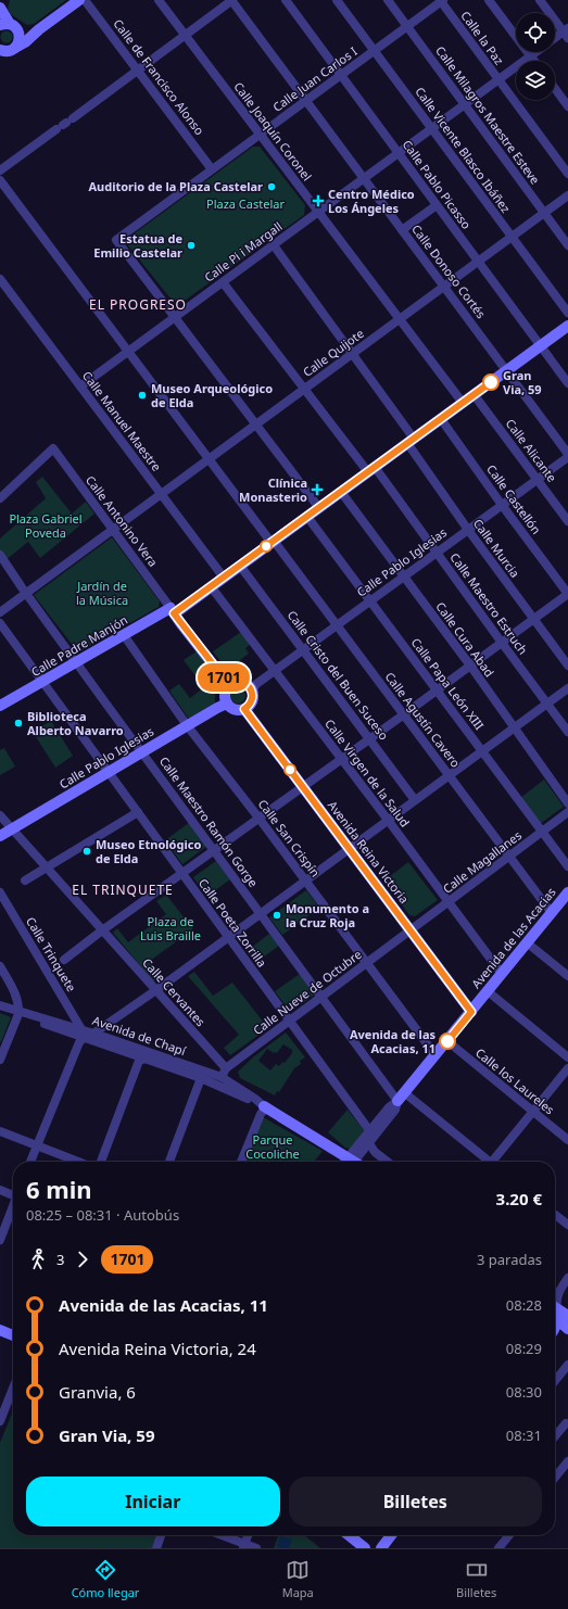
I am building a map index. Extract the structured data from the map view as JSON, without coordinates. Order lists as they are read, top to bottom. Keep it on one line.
{"streets":{"street":["Calle la Paz","Calle de Francisco Alonso","Calle Juan Carlos I","Calle Milagros Maestre Esteve","Calle Joaquín Coronel","Calle Vicente Blasco Ibáñez","Calle Pablo Picasso","Calle Pi i Margall","Calle Donoso Cortés","Calle Quijote","Calle Manuel Maestre","Calle Alicante","Calle Castellón","Calle Antonino Vera","Calle Murcia","Calle Pablo Iglesias","Calle Maestro Estruch","Calle Cura Abad","Calle Padre Manjón","Calle Cristo del Buen Suceso","Calle Papa León XIII","Calle Agustín Cavero","Calle Virgen de la Salud","Calle Maestro Ramón Gorge","Calle San Crispín","Avenida Reina Victoria","Calle Magallanes","Calle Poeta Zorrilla","Avenida de las Acacias","Calle Trinquete","Calle Cervantes","Calle Nueve de Octubre","Avenida de Chapí","Calle los Laureles"]},"crossings":[["Calle la Paz","Calle Juan Carlos I"],["Calle la Paz","Calle Pi i Margall"],["Calle de Francisco Alonso","Calle Juan Carlos I"],["Calle Juan Carlos I","Calle Milagros Maestre Esteve"],["Calle Juan Carlos I","Calle Joaquín Coronel"],["Calle Juan Carlos I","Calle Vicente Blasco Ibáñez"],["Calle Juan Carlos I","Calle Pablo Picasso"],["Calle Juan Carlos I","Calle Pi i Margall"],["Calle Juan Carlos I","Calle Donoso Cortés"],["Calle Milagros Maestre Esteve","Calle Pi i Margall"],["Calle Milagros Maestre Esteve","Calle Quijote"],["Calle Joaquín Coronel","Calle Pi i Margall"],["Calle Joaquín Coronel","Calle Quijote"],["Calle Joaquín Coronel","Calle Padre Manjón"],["Calle Vicente Blasco Ibáñez","Calle Pi i Margall"],["Calle Vicente Blasco Ibáñez","Calle Quijote"],["Calle Pablo Picasso","Calle Pi i Margall"],["Calle Pablo Picasso","Calle Quijote"],["Calle Pablo Picasso","Calle Padre Manjón"],["Calle Pi i Margall","Calle Donoso Cortés"],["Calle Pi i Margall","Calle Manuel Maestre"],["Calle Pi i Margall","Calle Murcia"],["Calle Pi i Margall","Calle Maestro Estruch"],["Calle Pi i Margall","Calle Agustín Cavero"],["Calle Donoso Cortés","Calle Quijote"],["Calle Donoso Cortés","Calle Padre Manjón"],["Calle Quijote","Calle Manuel Maestre"],["Calle Quijote","Calle Antonino Vera"],["Calle Quijote","Calle Murcia"],["Calle Quijote","Calle Maestro Estruch"],["Calle Quijote","Calle Agustín Cavero"],["Calle Quijote","Calle Maestro Ramón Gorge"],["Calle Manuel Maestre","Calle Padre Manjón"],["Calle Alicante","Calle Pablo Iglesias"],["Calle Alicante","Calle Padre Manjón"],["Calle Castellón","Calle Pablo Iglesias"],["Calle Castellón","Calle Padre Manjón"],["Calle Antonino Vera","Calle Padre Manjón"],["Calle Murcia","Calle Pablo Iglesias"],["Calle Murcia","Calle Padre Manjón"],["Calle Pablo Iglesias","Calle Maestro Estruch"],["Calle Pablo Iglesias","Calle Cura Abad"],["Calle Pablo Iglesias","Calle Cristo del Buen Suceso"],["Calle Pablo Iglesias","Calle Papa León XIII"],["Calle Pablo Iglesias","Calle Agustín Cavero"],["Calle Pablo Iglesias","Calle Virgen de la Salud"],["Calle Pablo Iglesias","Calle Maestro Ramón Gorge"],["Calle Pablo Iglesias","Calle San Crispín"],["Calle Pablo Iglesias","Avenida Reina Victoria"],["Calle Pablo Iglesias","Calle Poeta Zorrilla"],["Calle Pablo Iglesias","Calle Cervantes"],["Calle Maestro Estruch","Calle Padre Manjón"],["Calle Cura Abad","Calle Padre Manjón"],["Calle Padre Manjón","Calle Cristo del Buen Suceso"],["Calle Padre Manjón","Calle Papa León XIII"],["Calle Padre Manjón","Calle Agustín Cavero"],["Calle Padre Manjón","Calle Virgen de la Salud"],["Calle Padre Manjón","Calle Maestro Ramón Gorge"],["Calle Padre Manjón","Calle San Crispín"],["Calle Padre Manjón","Calle Poeta Zorrilla"],["Calle Papa León XIII","Calle Magallanes"],["Calle Agustín Cavero","Calle Magallanes"],["Calle Agustín Cavero","Avenida de las Acacias"],["Calle Virgen de la Salud","Calle Magallanes"],["Calle Virgen de la Salud","Avenida de las Acacias"],["Calle Maestro Ramón Gorge","Avenida de las Acacias"],["Calle Maestro Ramón Gorge","Calle Nueve de Octubre"],["Calle San Crispín","Avenida de las Acacias"],["Calle San Crispín","Calle Nueve de Octubre"],["Avenida Reina Victoria","Calle Magallanes"],["Avenida Reina Victoria","Avenida de las Acacias"],["Avenida Reina Victoria","Calle Nueve de Octubre"],["Calle Magallanes","Calle Nueve de Octubre"],["Calle Poeta Zorrilla","Avenida de las Acacias"],["Calle Poeta Zorrilla","Calle Nueve de Octubre"],["Avenida de las Acacias","Calle los Laureles"],["Calle Trinquete","Avenida de Chapí"],["Calle Cervantes","Calle Nueve de Octubre"],["Calle Nueve de Octubre","Avenida de Chapí"]],"districts":["EL PROGRESO","EL TRINQUETE"],"parks":["Plaza Castelar","Plaza Gabriel Poveda","Jardín de la Música","Plaza de Luis Braille","Parque Cocoliche"],"places":{"other":["Auditorio de la Plaza Castelar","Estatua de Emilio Castelar","Gran Via, 59","Museo Arqueológico de Elda","Biblioteca Alberto Navarro","Museo Etnológico de Elda","Monumento a la Cruz Roja","Avenida de las Acacias, 11"],"health":["Centro Médico Los Ángeles","Clínica Monasterio"]},"lines":["bus line 1701"],"page":{"on_map":"1701","heading":["6 min","08:25 – 08:31 · Autobús","3.20 €"],"legs":["3","1701","3 paradas"],"list":[{"name":"Avenida de las Acacias, 11","value":"08:28"},{"name":"Avenida Reina Victoria, 24","value":"08:29"},{"name":"Granvia, 6","value":"08:30"},{"name":"Gran Via, 59","value":"08:31"}],"buttons":["Iniciar","Billetes"],"tabs":["Cómo llegar","Mapa","Billetes"]}}
